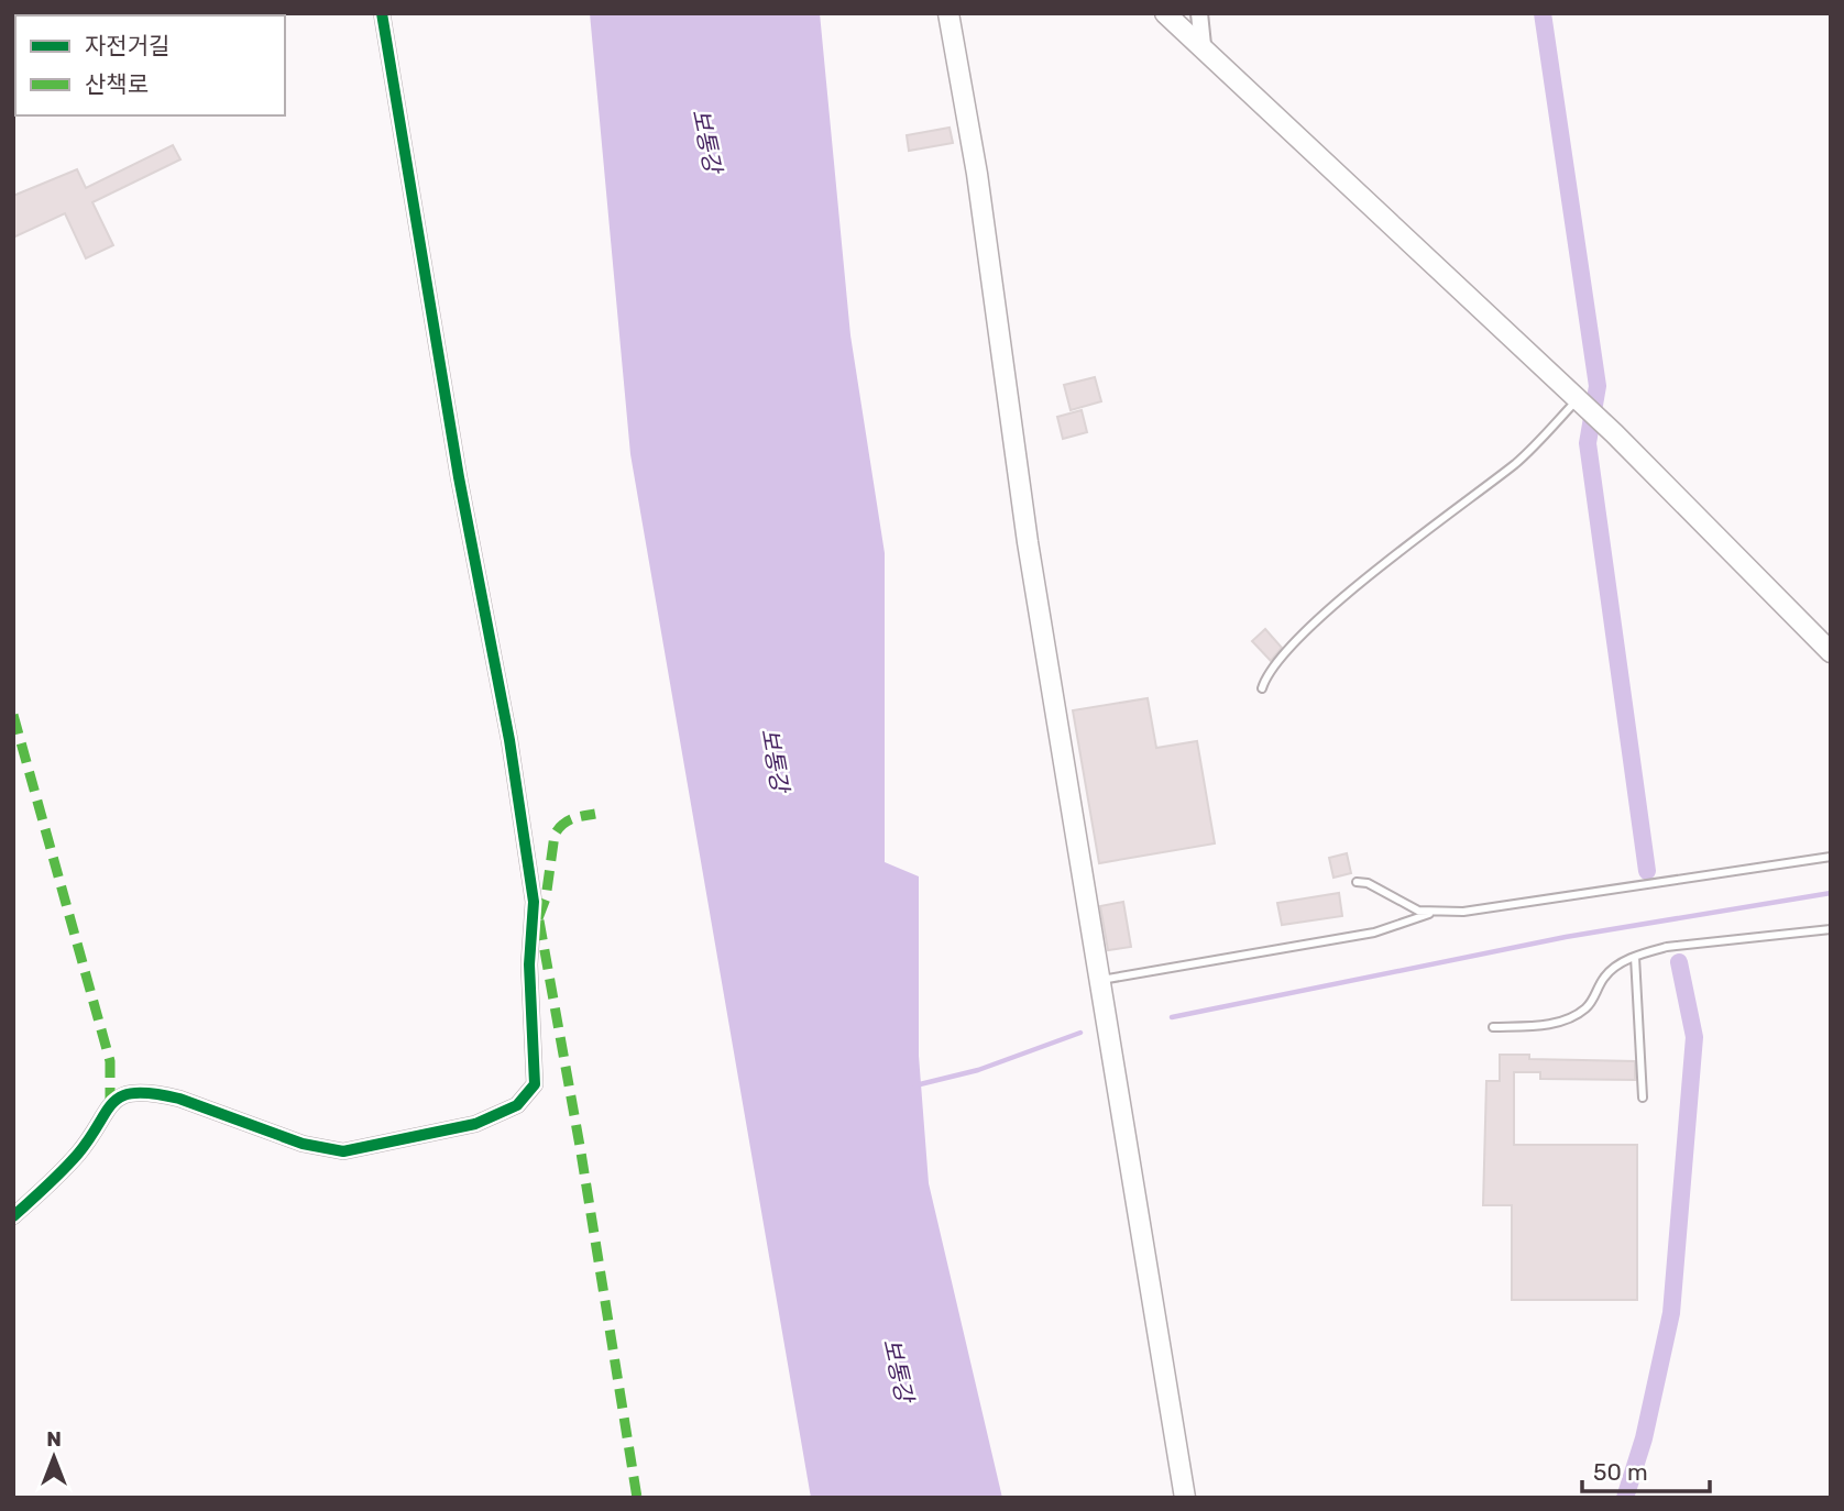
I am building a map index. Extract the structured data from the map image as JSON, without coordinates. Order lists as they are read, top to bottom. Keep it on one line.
{"water":["보통강"],"legend":["자전거길","산책로"],"scale_bar":"50 m","north":"top"}
